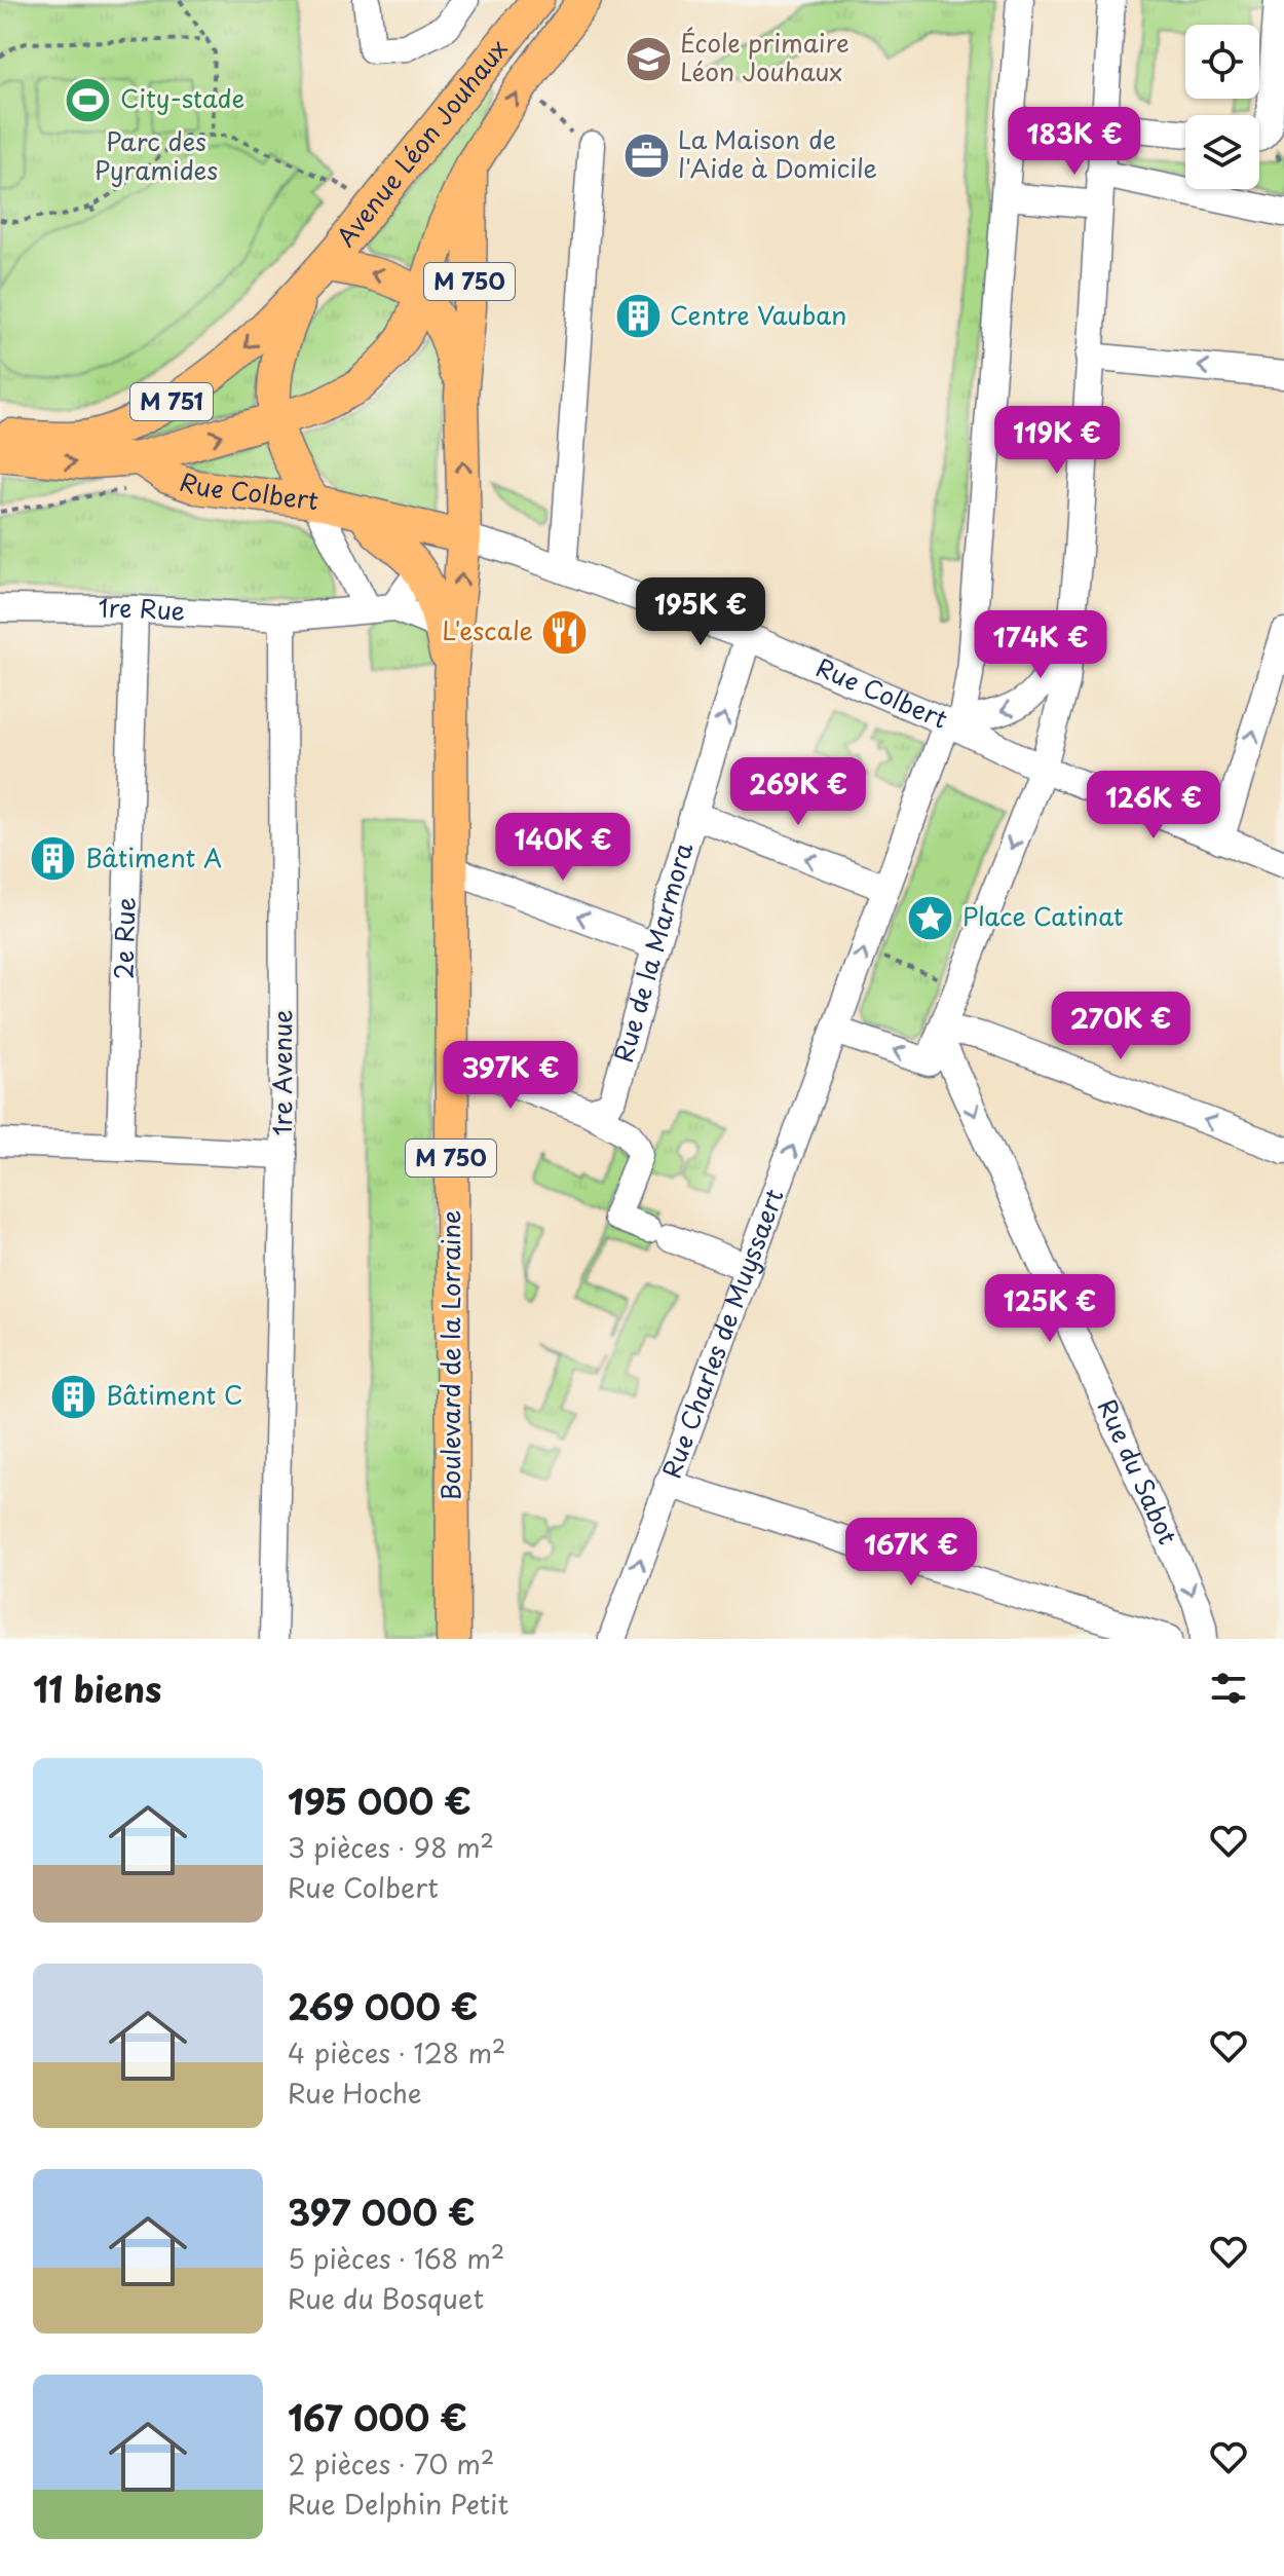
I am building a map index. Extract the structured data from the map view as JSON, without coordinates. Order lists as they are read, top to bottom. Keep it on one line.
{"streets":{"main road":["Avenue Léon Jouhaux","M 750","M 751","Rue Colbert","Boulevard de la Lorraine"],"street":["1re Rue","2e Rue","Rue de la Marmora","1re Avenue","Rue Charles de Muyssaert","Rue du Sabot"]},"crossings":[["Avenue Léon Jouhaux","Rue Colbert"],["Avenue Léon Jouhaux","Boulevard de la Lorraine"],["Rue Colbert","Rue de la Marmora"],["Rue Colbert","Boulevard de la Lorraine"],["1re Rue","2e Rue"],["1re Rue","1re Avenue"]],"one_way":["Rue Charles de Muyssaert","Rue du Sabot"],"parks":["Parc des Pyramides"],"places":{"school or university":["École primaire Léon Jouhaux"],"sports":["City-stade"],"office":["La Maison de l'Aide à Domicile"],"building":["Centre Vauban","Bâtiment A","Bâtiment C"],"restaurant":["L'escale"],"place":["Place Catinat"]},"page":{"price":["183K €","119K €","195K €","174K €","269K €","126K €","140K €","270K €","397K €","125K €","167K €"],"heading":"11 biens","list":[{"name":"195 000 €","note":"3 pièces · 98 m² · Rue Colbert"},{"name":"269 000 €","note":"4 pièces · 128 m² · Rue Hoche"},{"name":"397 000 €","note":"5 pièces · 168 m² · Rue du Bosquet"},{"name":"167 000 €","note":"2 pièces · 70 m² · Rue Delphin Petit"}]}}
